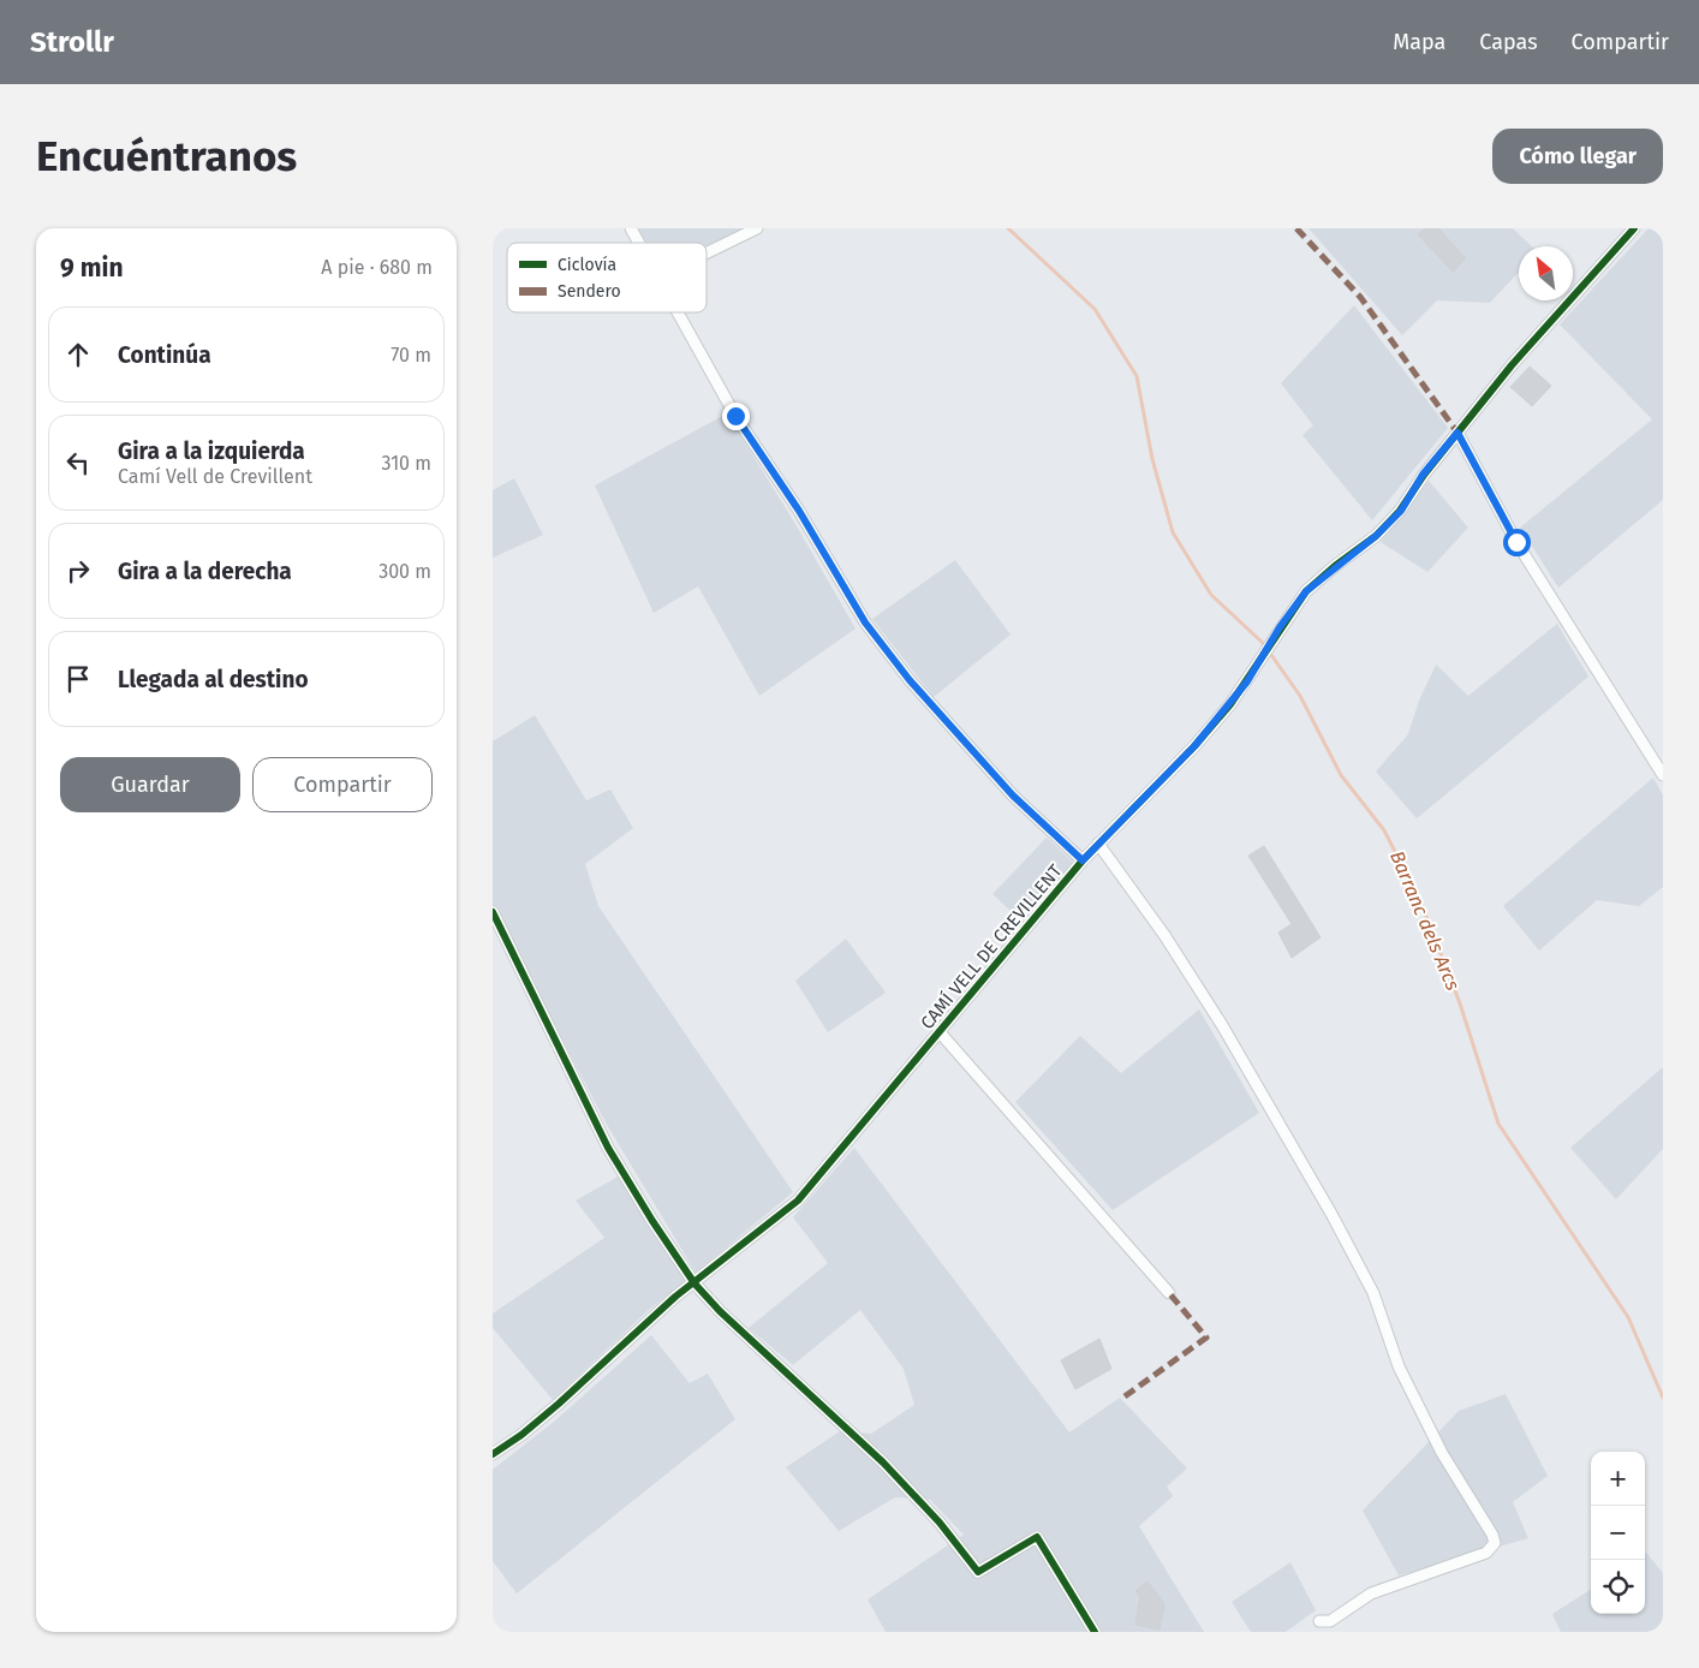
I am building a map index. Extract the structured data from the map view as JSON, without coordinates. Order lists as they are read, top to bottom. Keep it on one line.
{"streets":{"street":["CAMÍ VELL DE CREVILLENT"]},"water":["Barranc dels Arcs"],"legend":["Ciclovía","Sendero"],"north":"top left","page":{"header":"Strollr","nav":["Mapa","Capas","Compartir"],"buttons":["Cómo llegar",["Guardar","Compartir"]],"title":"Encuéntranos","heading":["9 min","A pie · 680 m"],"list":[["Continúa","70 m"],["Gira a la izquierda","Camí Vell de Crevillent","310 m"],["Gira a la derecha","300 m"],"Llegada al destino"],"map_buttons":["+","−"]}}
